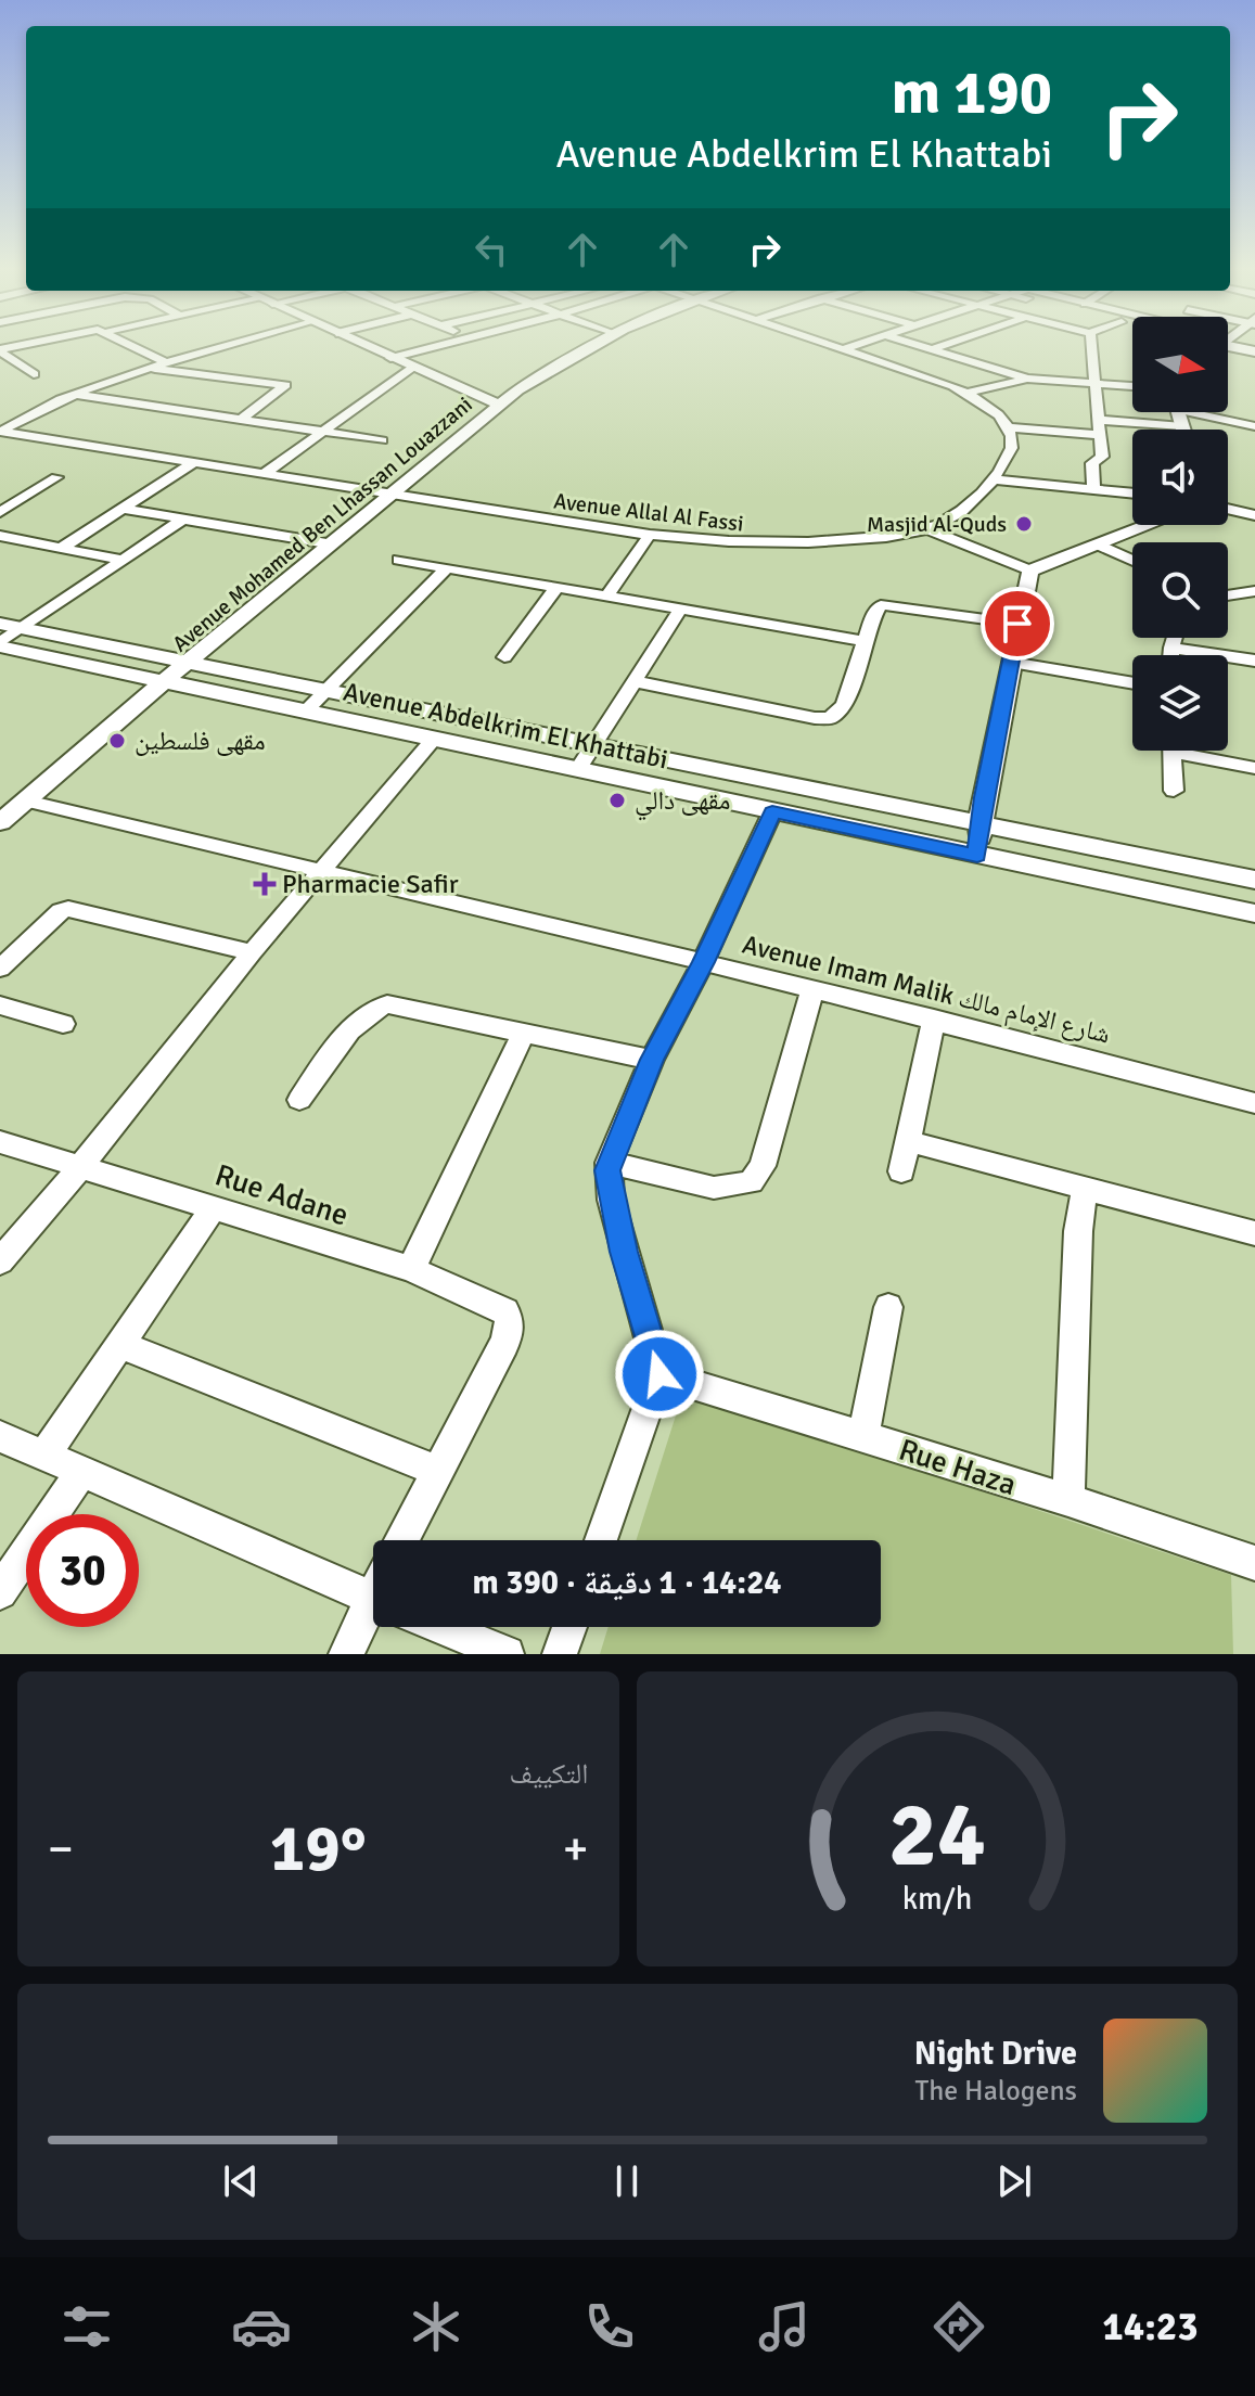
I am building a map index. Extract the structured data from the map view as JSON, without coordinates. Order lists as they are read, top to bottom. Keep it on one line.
{"streets":{"street":["Avenue Allal Al Fassi","Avenue Mohamed Ben Lhassan Louazzani","Avenue Abdelkrim El Khattabi","Avenue Imam Malik شارع الإمام مالك","Rue Adane","Rue Haza"]},"crossings":[["Avenue Allal Al Fassi","Avenue Mohamed Ben Lhassan Louazzani"],["Avenue Mohamed Ben Lhassan Louazzani","Avenue Abdelkrim El Khattabi"],["Avenue Mohamed Ben Lhassan Louazzani","Avenue Imam Malik شارع الإمام مالك"]],"places":{"other":["Masjid Al-Quds","مقهى فلسطين","مقهى دالي"],"health":["Pharmacie Safir"]},"north":"right","page":{"turn":["190 m","Avenue Abdelkrim El Khattabi"],"limit":"30","trip":"14:24 · 1 دقيقة · 390 m","tile":"التكييف","heat":["−","19°","+"],"song":["Night Drive","The Halogens"],"tabs":"14:23","gauge":["24","km/h"]}}
